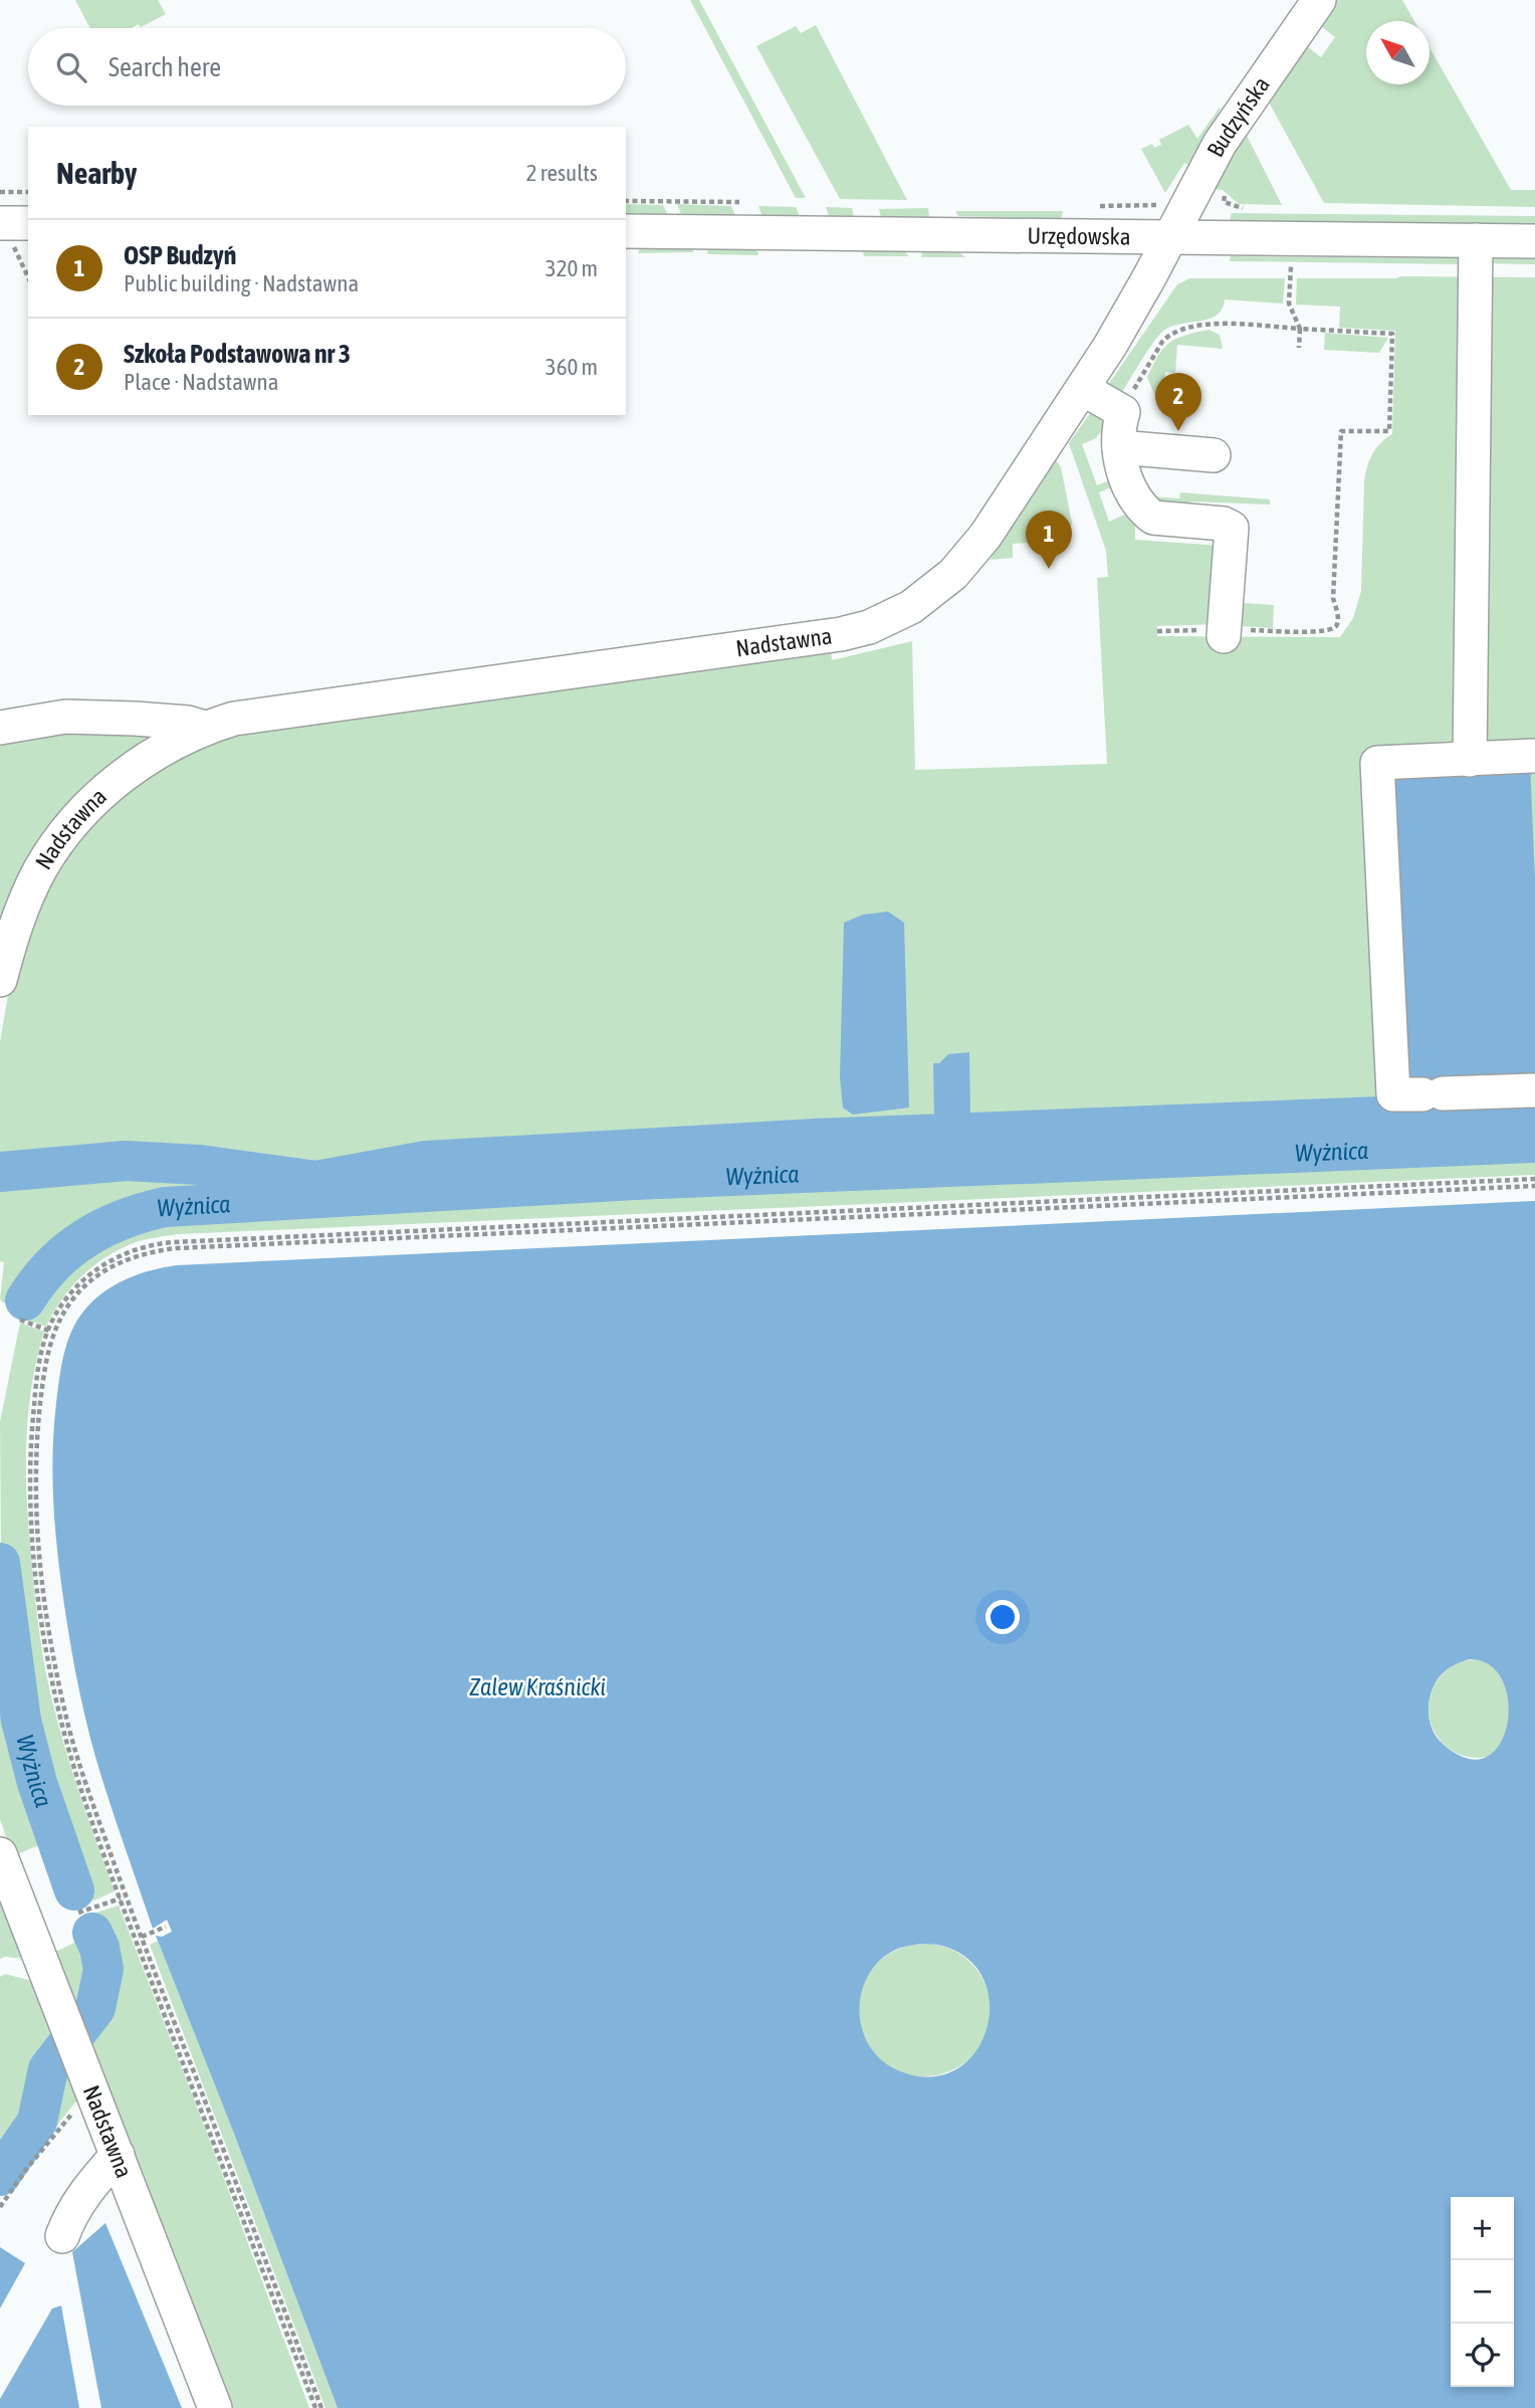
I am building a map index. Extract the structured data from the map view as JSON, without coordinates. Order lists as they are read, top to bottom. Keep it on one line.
{"streets":{"street":["Budzyńska","Urzędowska","Nadstawna"]},"crossings":[["Budzyńska","Urzędowska"],["Budzyńska","Nadstawna"],["Urzędowska","Nadstawna"]],"water":["Wyżnica","Zalew Kraśnicki"],"north":"top left","page":{"search":"Search here","heading":["Nearby","2 results"],"list":[{"mark":"1","name":"OSP Budzyń","note":"Public building · Nadstawna","value":"320 m"},{"mark":"2","name":"Szkoła Podstawowa nr 3","note":"Place · Nadstawna","value":"360 m"}],"pins":["2","1"],"map_buttons":["+","−"]}}
